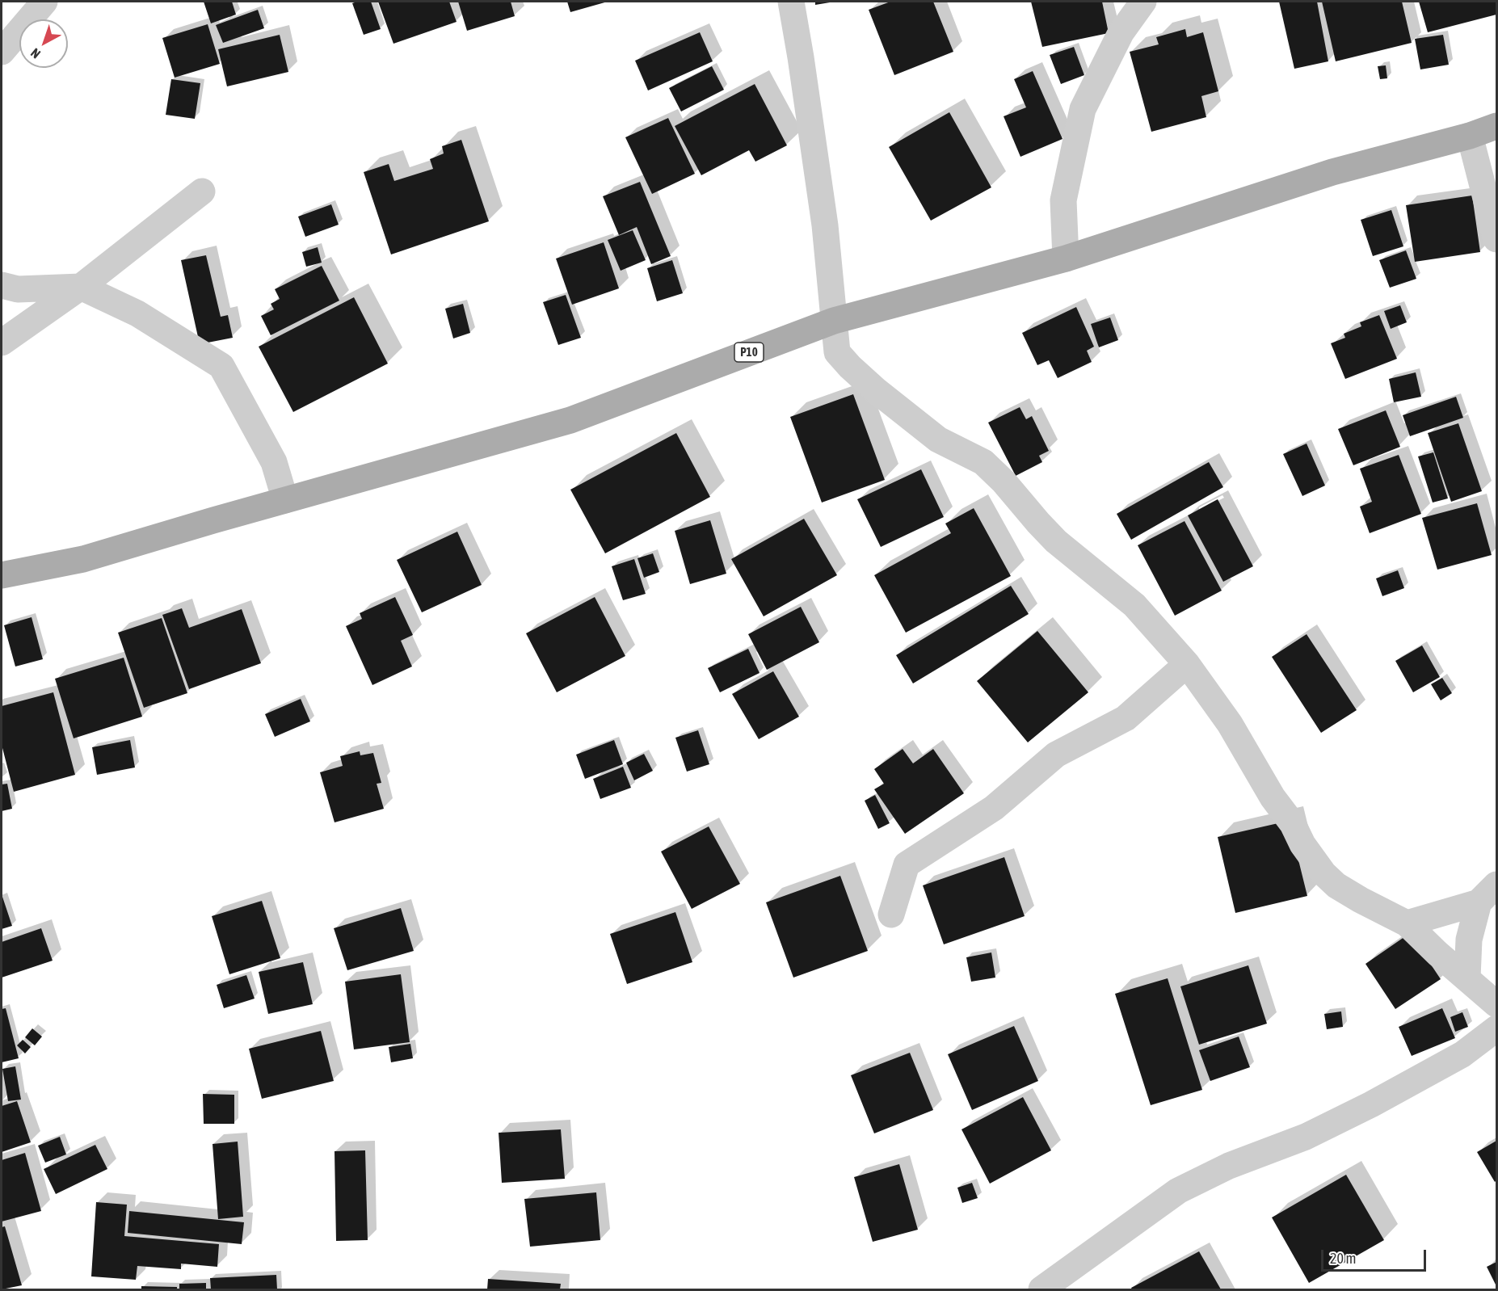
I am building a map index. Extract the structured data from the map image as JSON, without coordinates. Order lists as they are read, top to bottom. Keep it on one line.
{"streets":{"main road":["P10"]},"scale_bar":"20 m","north":"bottom left"}
